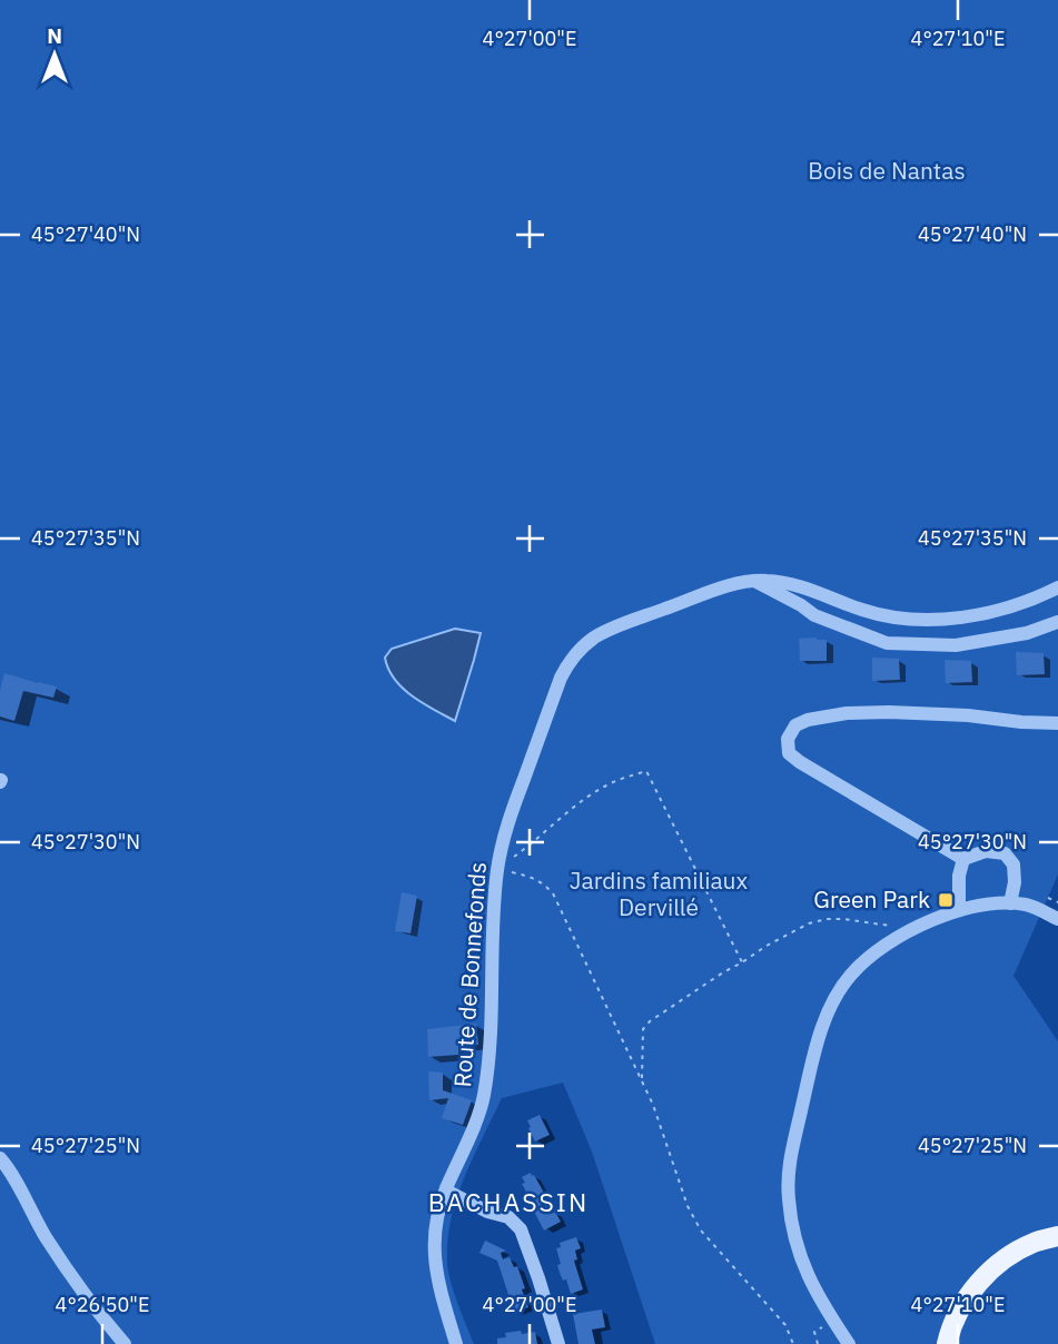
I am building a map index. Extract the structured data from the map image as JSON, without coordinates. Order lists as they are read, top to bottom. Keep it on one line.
{"streets":{"street":["Route de Bonnefonds"]},"districts":["BACHASSIN"],"parks":["Bois de Nantas","Jardins familiaux Dervillé"],"places":{"transit":["Green Park"]},"north":"top","coordinates":["4°27'00\"E","4°27'10\"E","45°27'40\"N","45°27'35\"N","45°27'30\"N","45°27'25\"N","4°26'50\"E"]}
